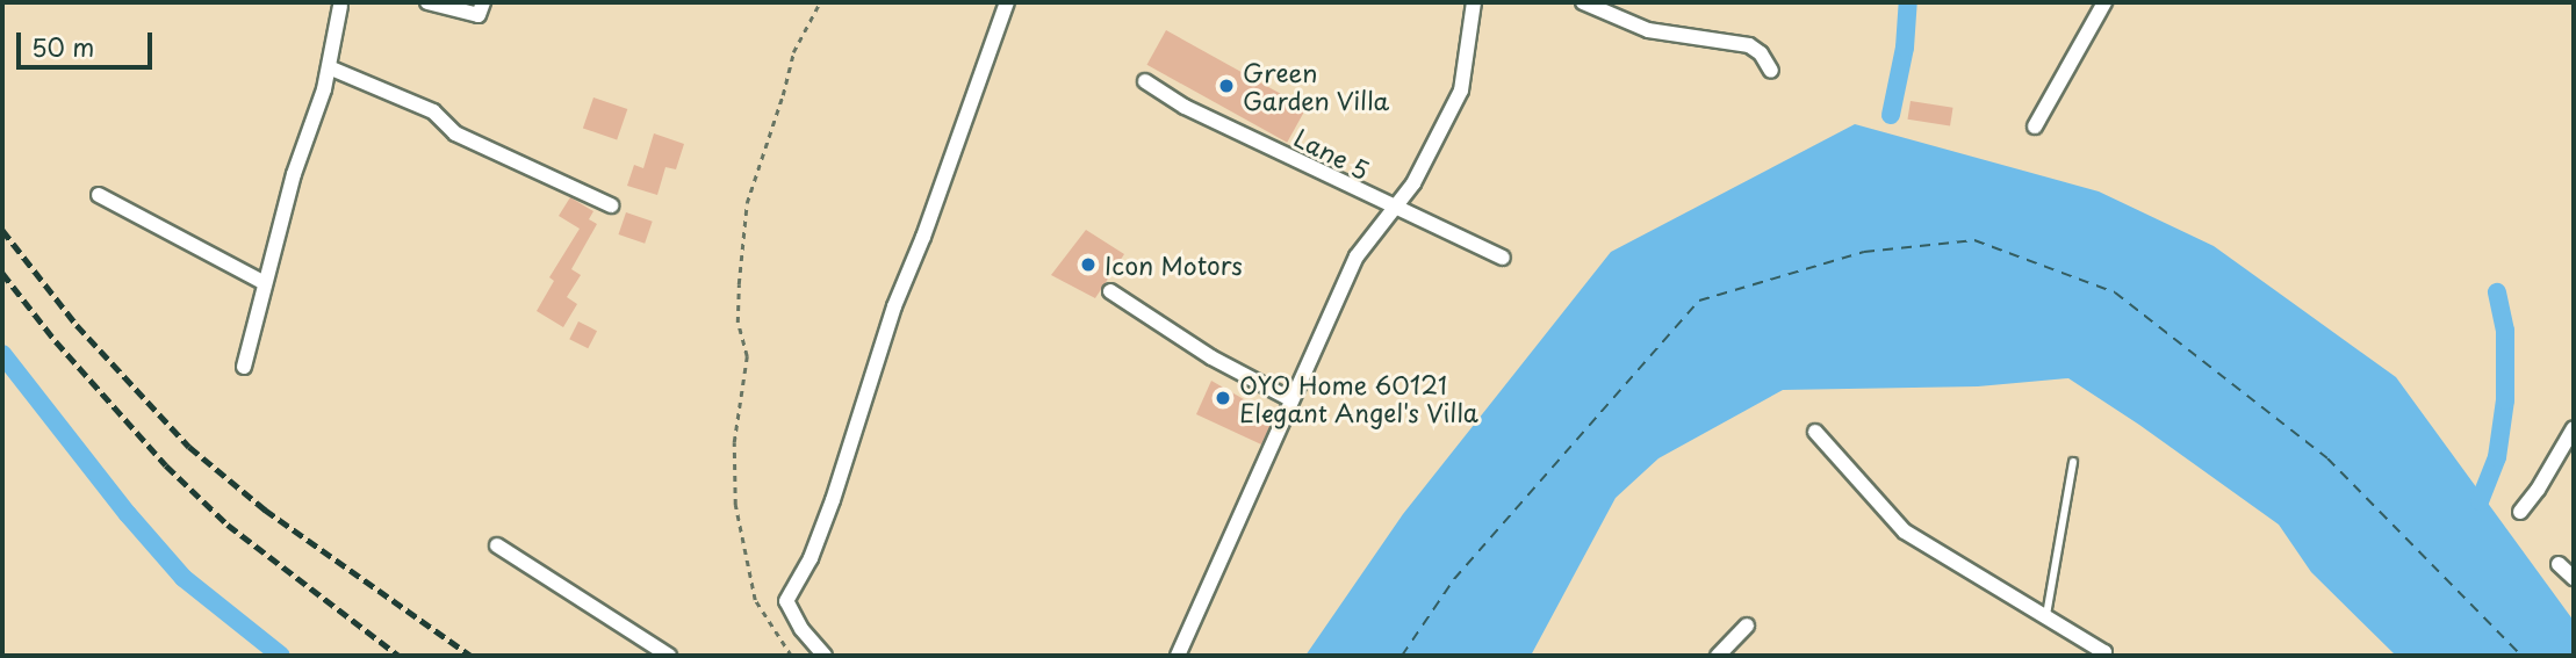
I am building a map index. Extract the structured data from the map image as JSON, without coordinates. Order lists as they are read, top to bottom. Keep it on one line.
{"streets":{"street":["Lane 5"]},"places":["Green Garden Villa","Icon Motors","OYO Home 60121 Elegant Angel's Villa"],"scale_bar":"50 m"}
